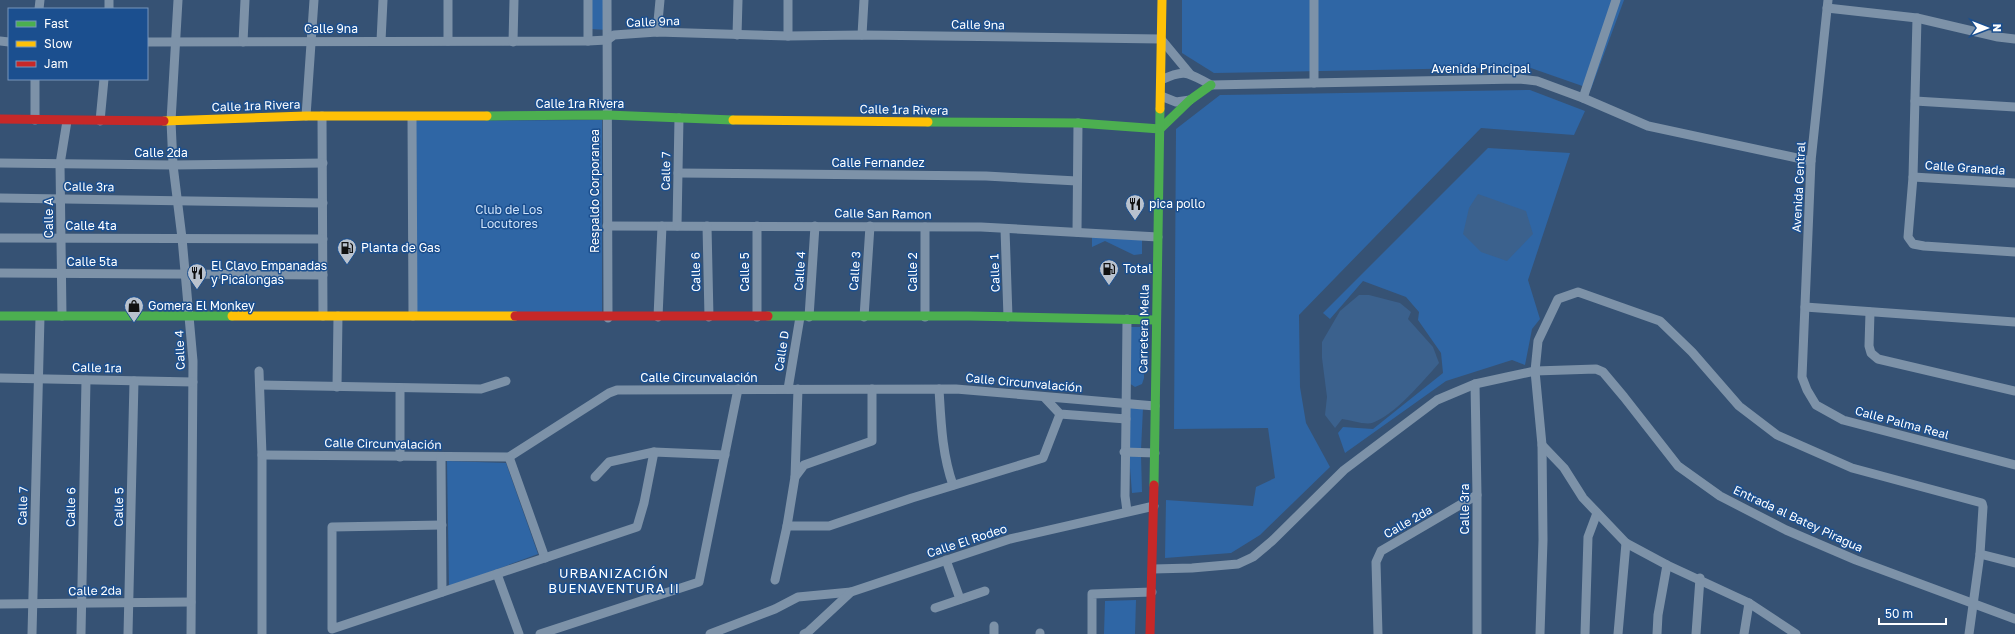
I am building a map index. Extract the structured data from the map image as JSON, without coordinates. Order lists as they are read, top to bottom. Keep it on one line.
{"streets":{"street":["Calle 9na","Avenida Principal","Calle 1ra Rivera","Calle 2da","Calle Fernandez","Calle Granada","Calle 7","Calle 3ra","Avenida Central","Respaldo Corporanea","Calle San Ramon","Calle A","Calle 4ta","Calle 5ta","Calle 4","Calle 3","Calle 6","Calle 5","Calle 2","Calle 1","Carretera Mella","Calle D","Calle 1ra","Calle Circunvalación","Calle Palma Real","Entrada al Batey Piragua","Calle El Rodeo"]},"crossings":[["Calle 9na","Respaldo Corporanea"],["Calle 9na","Calle 4"],["Calle 9na","Carretera Mella"],["Avenida Principal","Avenida Central"],["Calle 1ra Rivera","Calle 7"],["Calle 1ra Rivera","Respaldo Corporanea"],["Calle 1ra Rivera","Calle A"],["Calle 1ra Rivera","Calle 4"],["Calle 1ra Rivera","Carretera Mella"],["Calle 2da","Calle 7"],["Calle 2da","Calle 3ra"],["Calle 2da","Calle A"],["Calle 2da","Calle 4"],["Calle 2da","Calle 6"],["Calle 2da","Calle 5"],["Calle Fernandez","Calle 7"],["Calle 7","Calle San Ramon"],["Calle 7","Calle 1ra"],["Calle 3ra","Calle A"],["Calle 3ra","Calle 4"],["Calle 3ra","Entrada al Batey Piragua"],["Avenida Central","Calle Palma Real"],["Respaldo Corporanea","Calle San Ramon"],["Calle San Ramon","Calle 4"],["Calle San Ramon","Calle 3"],["Calle San Ramon","Calle 6"],["Calle San Ramon","Calle 5"],["Calle San Ramon","Calle 2"],["Calle San Ramon","Calle 1"],["Calle San Ramon","Carretera Mella"],["Calle A","Calle 4ta"],["Calle A","Calle 5ta"],["Calle 4ta","Calle 4"],["Calle 5ta","Calle 4"],["Calle 4","Calle D"],["Calle 4","Calle 1ra"],["Calle 6","Calle 1ra"],["Calle 5","Calle 1ra"],["Carretera Mella","Calle Circunvalación"],["Carretera Mella","Entrada al Batey Piragua"],["Carretera Mella","Calle El Rodeo"],["Calle D","Calle Circunvalación"]],"districts":["URBANIZACIÓN BUENAVENTURA II"],"parks":["Club de Los Locutores"],"places":{"restaurant":["pica pollo","El Clavo Empanadas y Picalongas"],"fuel station":["Planta de Gas","Total"],"shop":["Gomera El Monkey"]},"legend":["Fast","Slow","Jam"],"scale_bar":"50 m","north":"right"}
